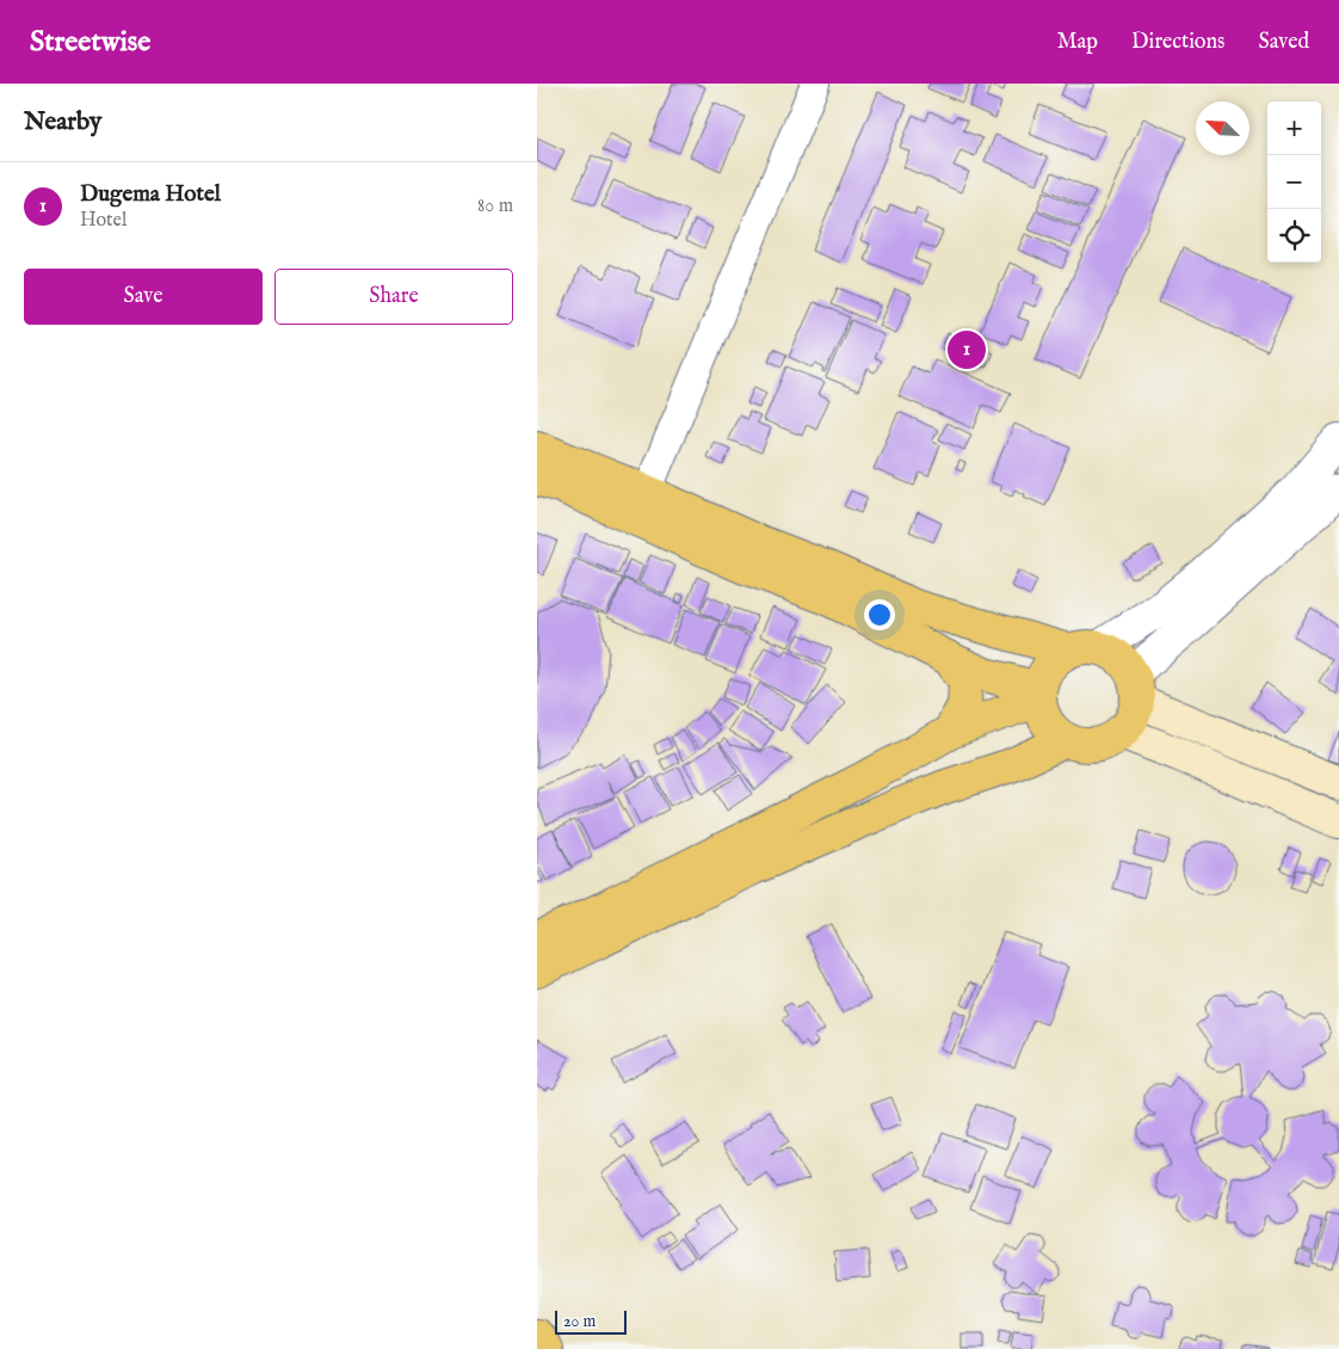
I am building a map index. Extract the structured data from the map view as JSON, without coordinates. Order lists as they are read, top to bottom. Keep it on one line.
{"scale_bar":"20 m","north":"top left","page":{"header":"Streetwise","nav":["Map","Directions","Saved"],"heading":"Nearby","map_buttons":["+","−"],"list":[{"mark":"1","name":"Dugema Hotel","note":"Hotel","value":"80 m"}],"buttons":["Save","Share"],"pins":"1","scale":"20 m"}}
